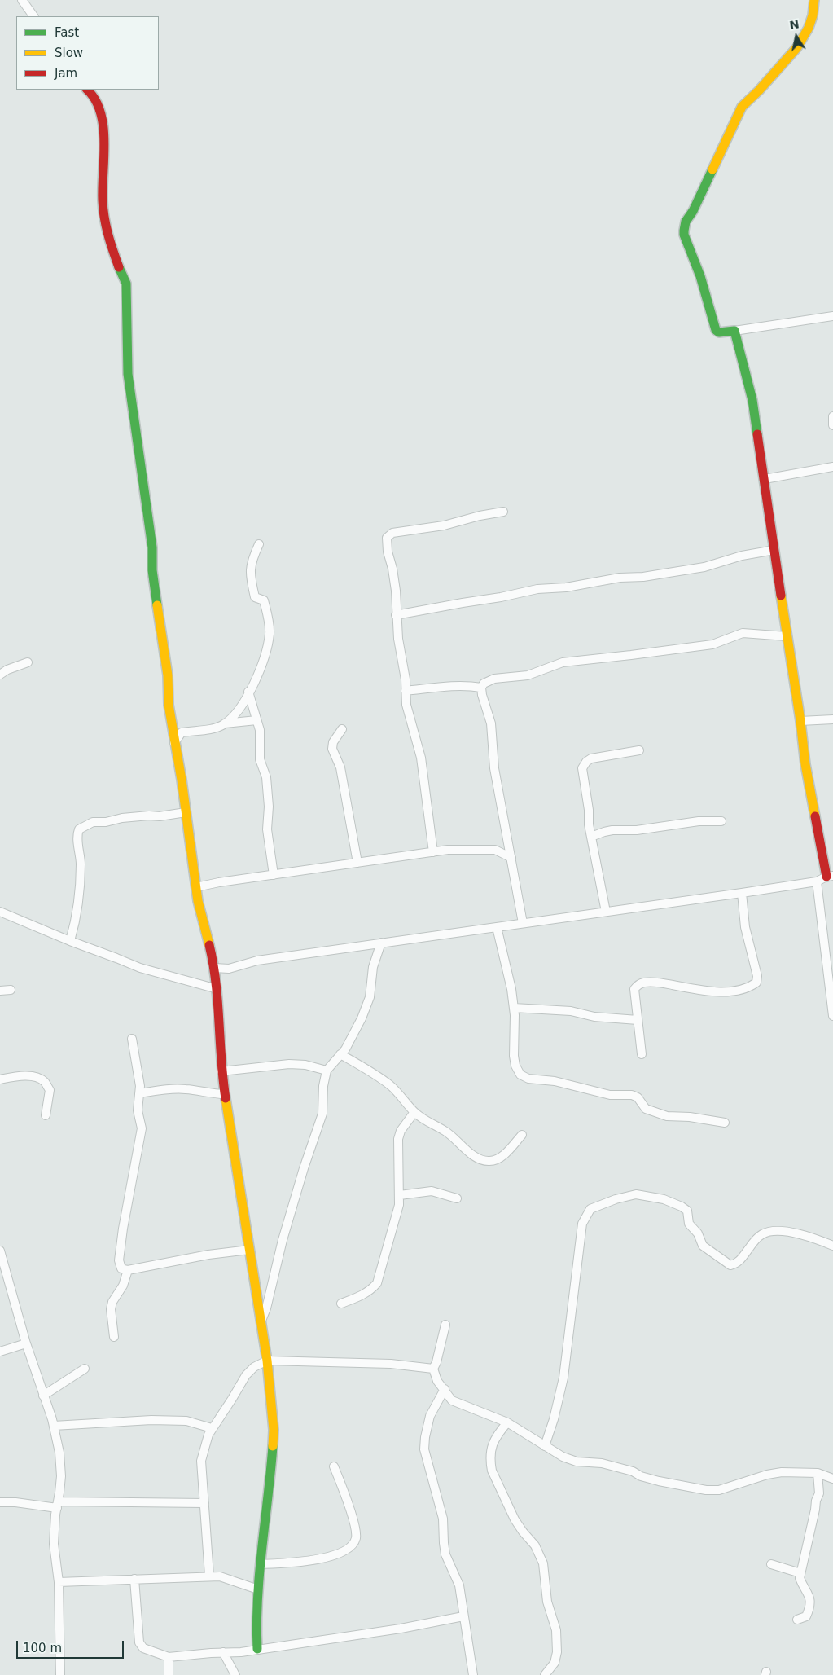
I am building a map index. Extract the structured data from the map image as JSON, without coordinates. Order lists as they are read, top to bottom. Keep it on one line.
{"legend":["Fast","Slow","Jam"],"scale_bar":"100 m","north":"top"}
